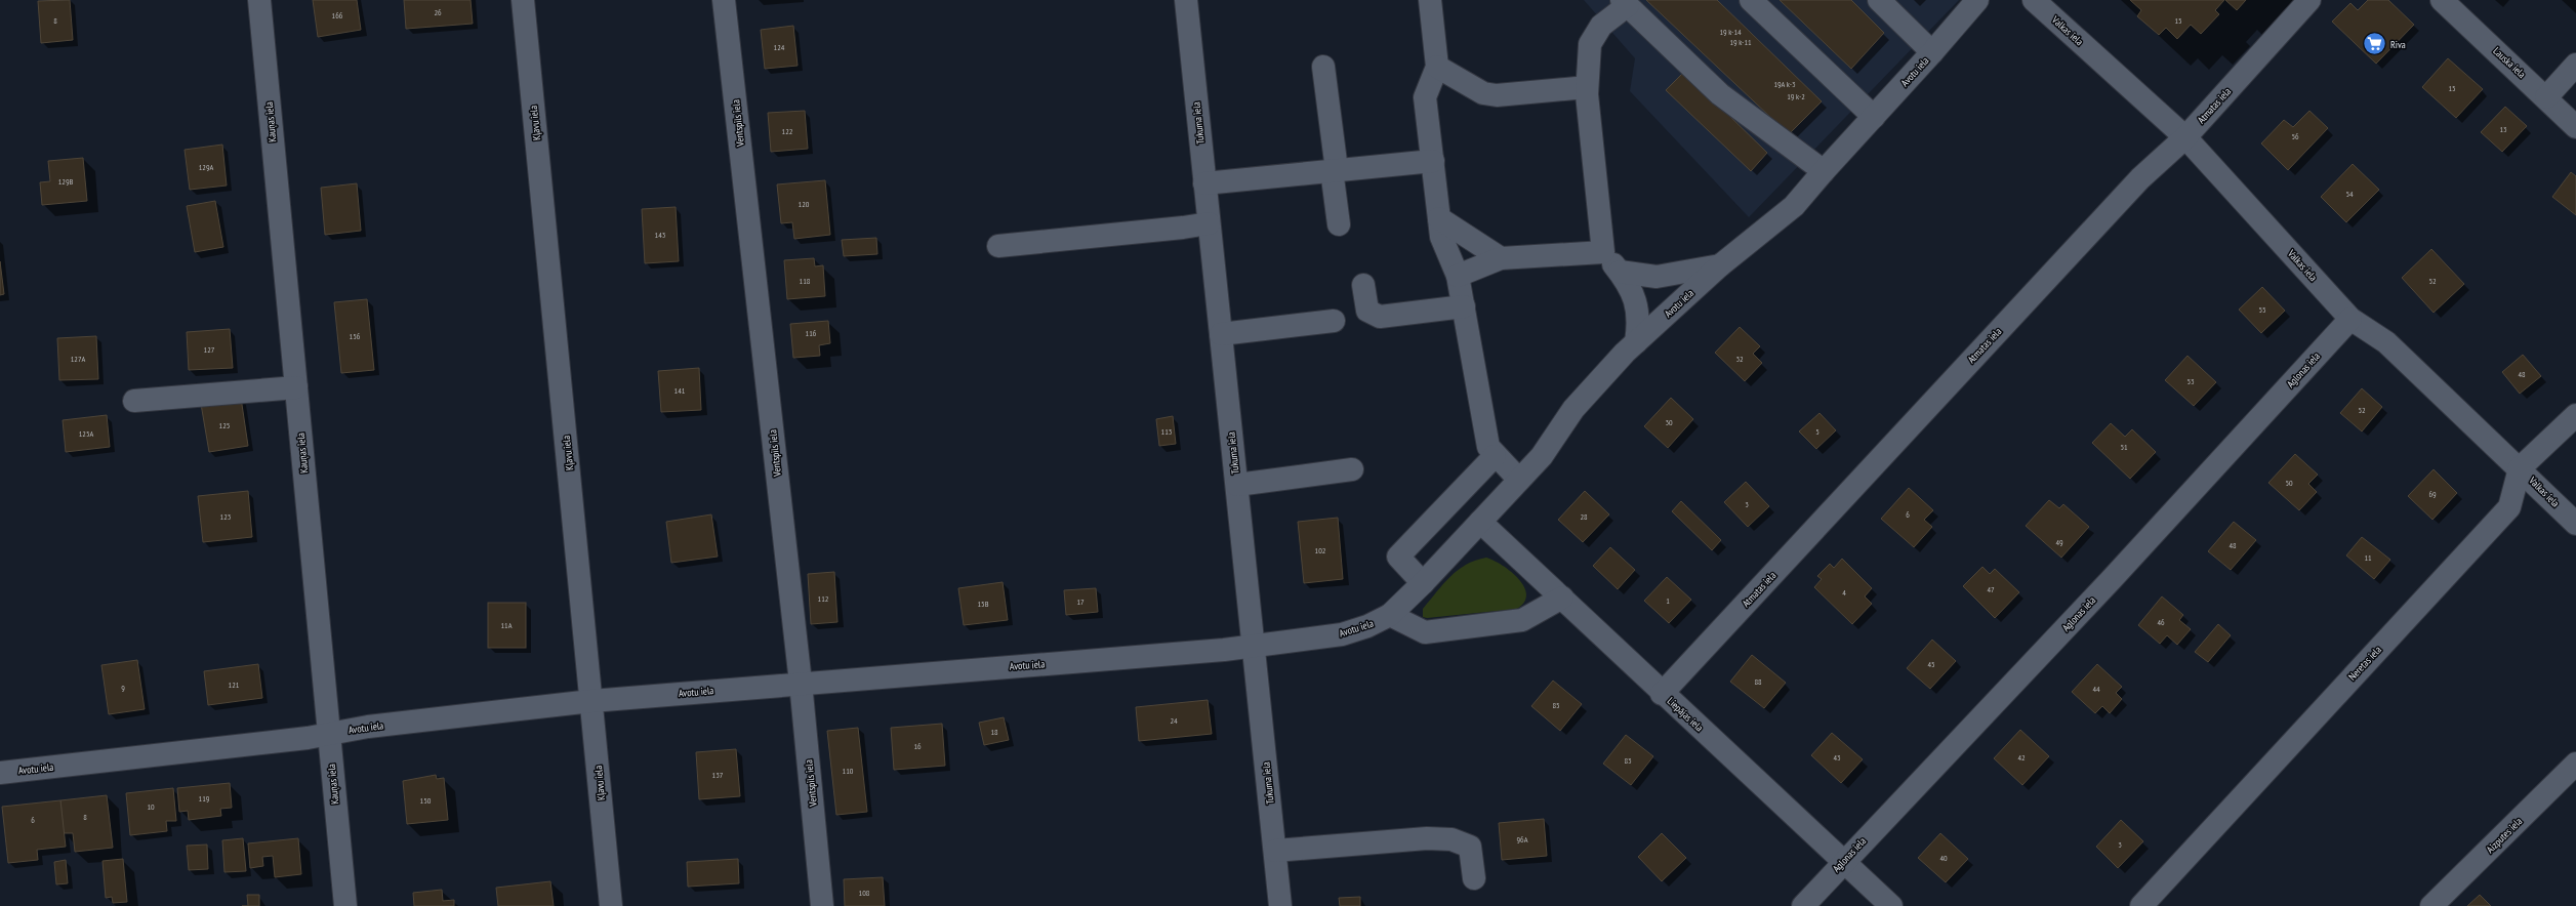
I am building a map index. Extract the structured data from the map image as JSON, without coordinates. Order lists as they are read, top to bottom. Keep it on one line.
{"streets":{"street":["Valkas iela","Lauska iela","Avotu iela","Atmatas iela","Kauņas iela","Kļavu iela","Ventspils iela","Tukuma iela","Aglonas iela","Neretas iela","Liepājas iela","Aizputes iela"]},"crossings":[["Valkas iela","Atmatas iela"],["Valkas iela","Aglonas iela"],["Valkas iela","Neretas iela"],["Avotu iela","Kauņas iela"],["Avotu iela","Kļavu iela"],["Avotu iela","Ventspils iela"],["Avotu iela","Tukuma iela"],["Avotu iela","Liepājas iela"],["Atmatas iela","Liepājas iela"],["Aglonas iela","Liepājas iela"]],"places":{"supermarket":["Riva"]},"house_numbers":["26","166","8","15","19 k-14","19 k-11","124","19A k-3","15","19 k-2","13","122","56","129A","129B","54","120","143","118","52","55","116","156","127","127A","32","48","53","141","52","30","125","113","5","125A","51","50","69","3","6","123","28","49","48","102","11","47","4","112","1","17","15B","46","11A","45","88","121","9","44","85","24","18","16","43","42","83","110","137","119","150","10","8","6","96A","3","40","108"]}
